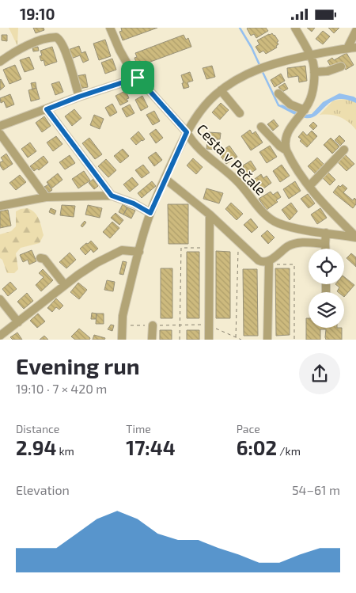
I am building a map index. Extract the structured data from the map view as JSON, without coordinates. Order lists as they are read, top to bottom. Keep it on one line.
{"streets":{"street":["Cesta v Pečale"]},"page":{"status":"19:10","heading":["Evening run","19:10 · 7 × 420 m"],"stats":[["Distance","2.94 km"],["Time","17:44"],["Pace","6:02 /km"]],"chart":["Elevation","54–61 m"]}}
